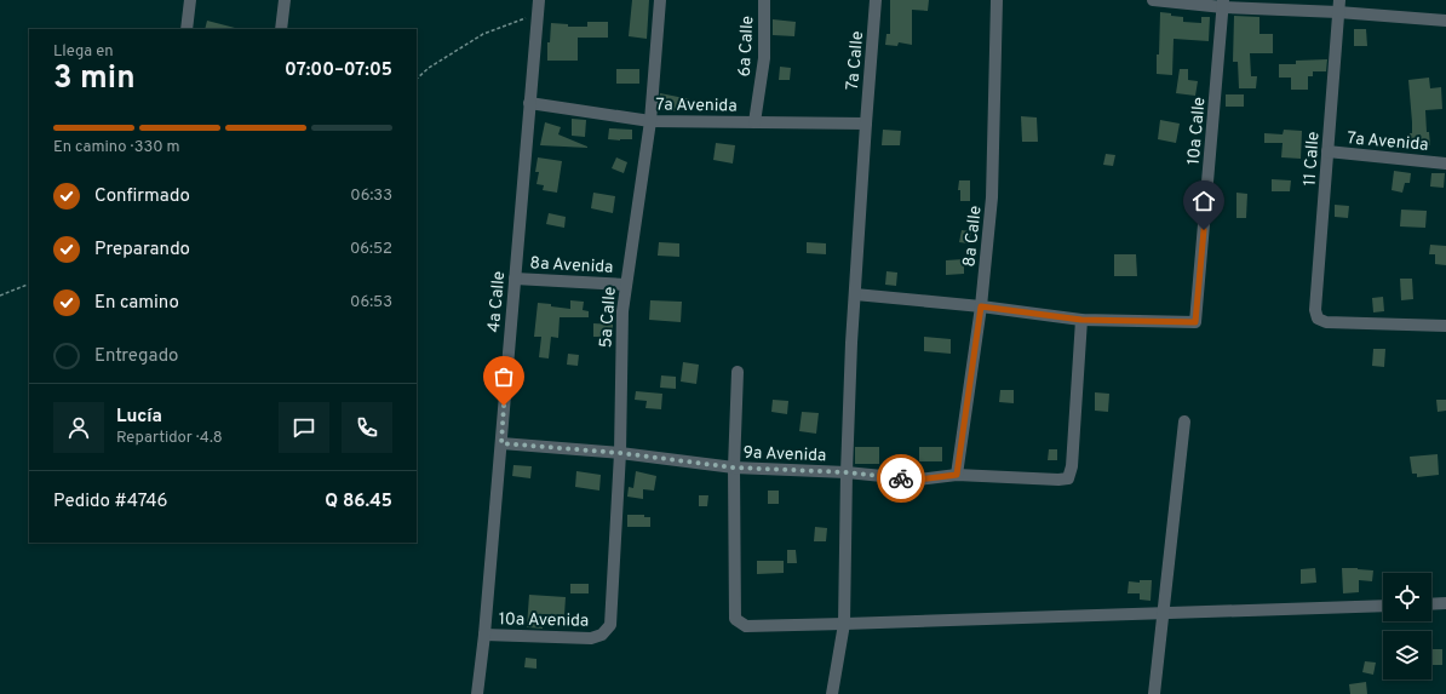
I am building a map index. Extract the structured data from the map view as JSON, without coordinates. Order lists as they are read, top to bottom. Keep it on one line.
{"streets":{"street":["6a Calle","7a Calle","7a Avenida","10a Calle","11 Calle","8a Calle","8a Avenida","4a Calle","5a Calle","9a Avenida","10a Avenida"]},"crossings":[["6a Calle","7a Avenida"],["7a Calle","7a Avenida"],["7a Calle","9a Avenida"],["7a Avenida","11 Calle"],["7a Avenida","4a Calle"],["7a Avenida","5a Calle"],["10a Calle","9a Avenida"],["8a Calle","9a Avenida"],["8a Avenida","4a Calle"],["8a Avenida","5a Calle"],["4a Calle","9a Avenida"],["4a Calle","10a Avenida"],["5a Calle","9a Avenida"],["5a Calle","10a Avenida"]],"page":{"heading":["3 min","Llega en","07:00–07:05"],"panel":["Lucía","Repartidor · 4.8","Pedido #4746","Q 86.45"],"bar":"En camino · 330 m","list":[["Confirmado","06:33"],["Preparando","06:52"],["En camino","06:53"],"Entregado"]}}
